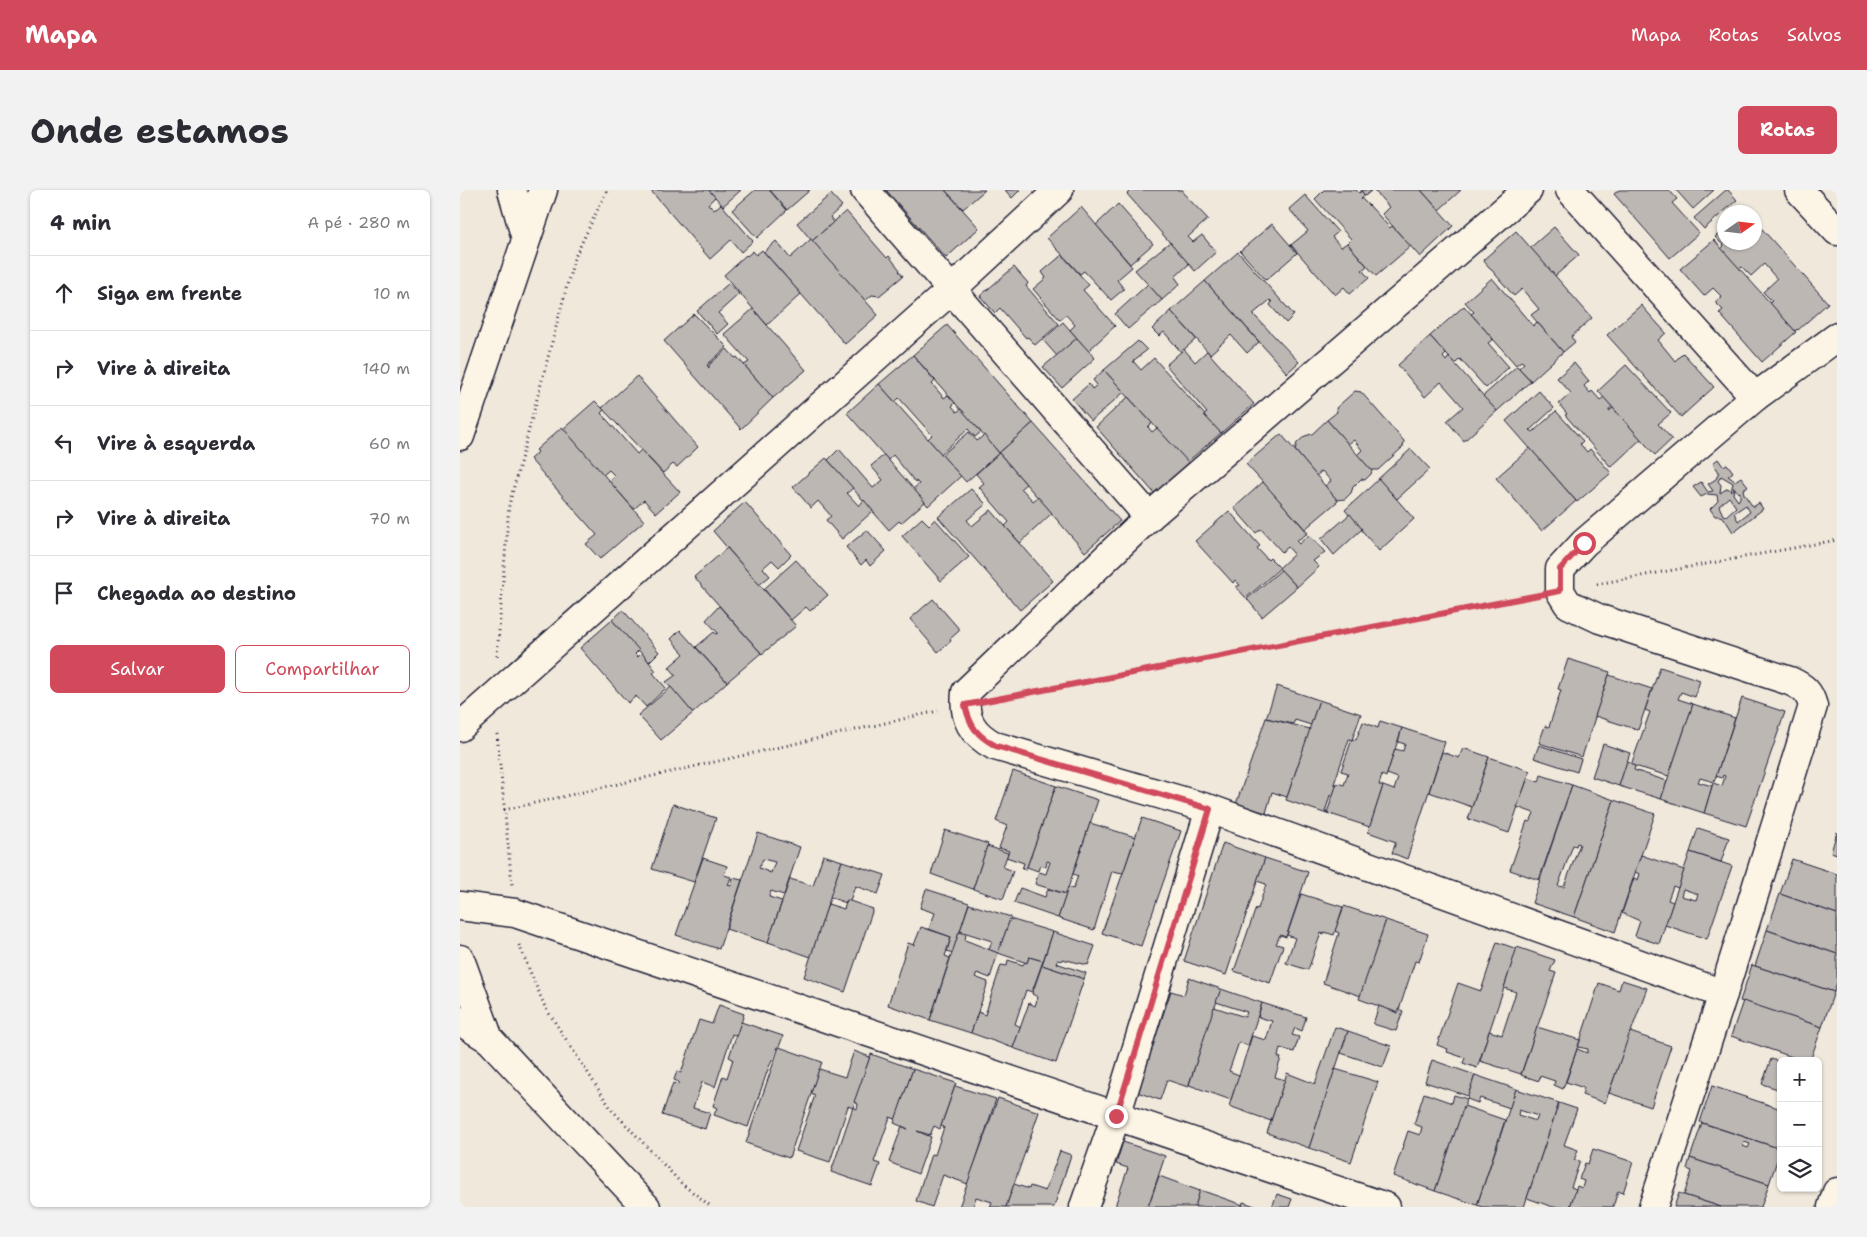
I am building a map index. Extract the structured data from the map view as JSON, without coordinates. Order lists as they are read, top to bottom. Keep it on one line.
{"north":"right","page":{"header":"Mapa","nav":["Mapa","Rotas","Salvos"],"buttons":["Rotas",["Salvar","Compartilhar"]],"title":"Onde estamos","heading":["4 min","A pé · 280 m"],"list":[["Siga em frente","10 m"],["Vire à direita","140 m"],["Vire à esquerda","60 m"],["Vire à direita","70 m"],"Chegada ao destino"],"map_buttons":["+","−"]}}
